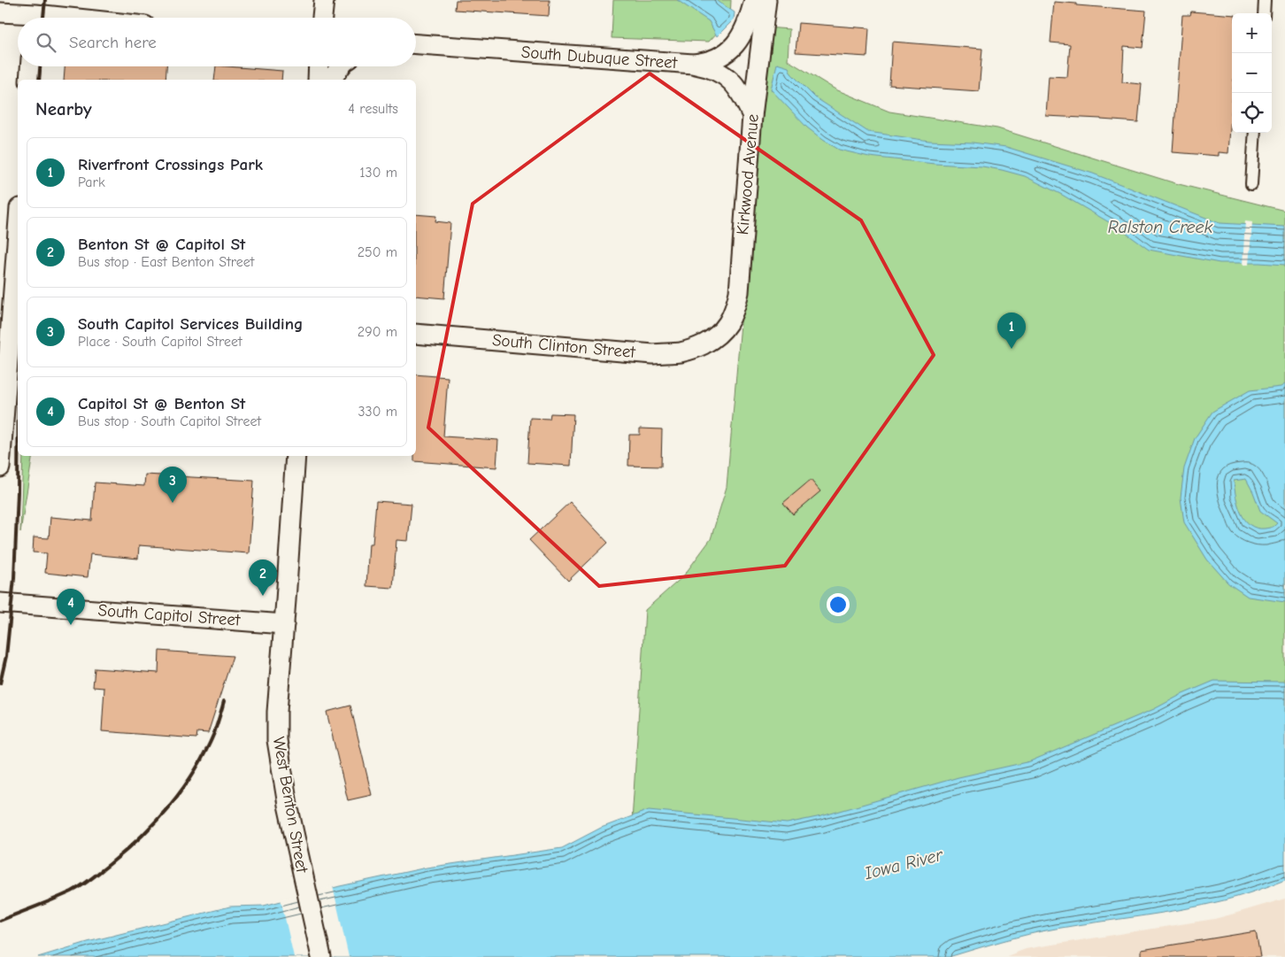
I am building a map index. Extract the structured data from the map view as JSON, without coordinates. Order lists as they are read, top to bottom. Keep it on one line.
{"streets":{"street":["South Dubuque Street","Kirkwood Avenue","South Clinton Street","South Capitol Street","West Benton Street"]},"crossings":[["Kirkwood Avenue","South Clinton Street"],["South Capitol Street","West Benton Street"]],"water":["Ralston Creek","Iowa River"],"page":{"map_buttons":["+","−"],"search":"Search here","heading":["Nearby","4 results"],"list":[{"mark":"1","name":"Riverfront Crossings Park","note":"Park","value":"130 m"},{"mark":"2","name":"Benton St @ Capitol St","note":"Bus stop · East Benton Street","value":"250 m"},{"mark":"3","name":"South Capitol Services Building","note":"Place · South Capitol Street","value":"290 m"},{"mark":"4","name":"Capitol St @ Benton St","note":"Bus stop · South Capitol Street","value":"330 m"}],"pins":["1","3","2","4"]}}
